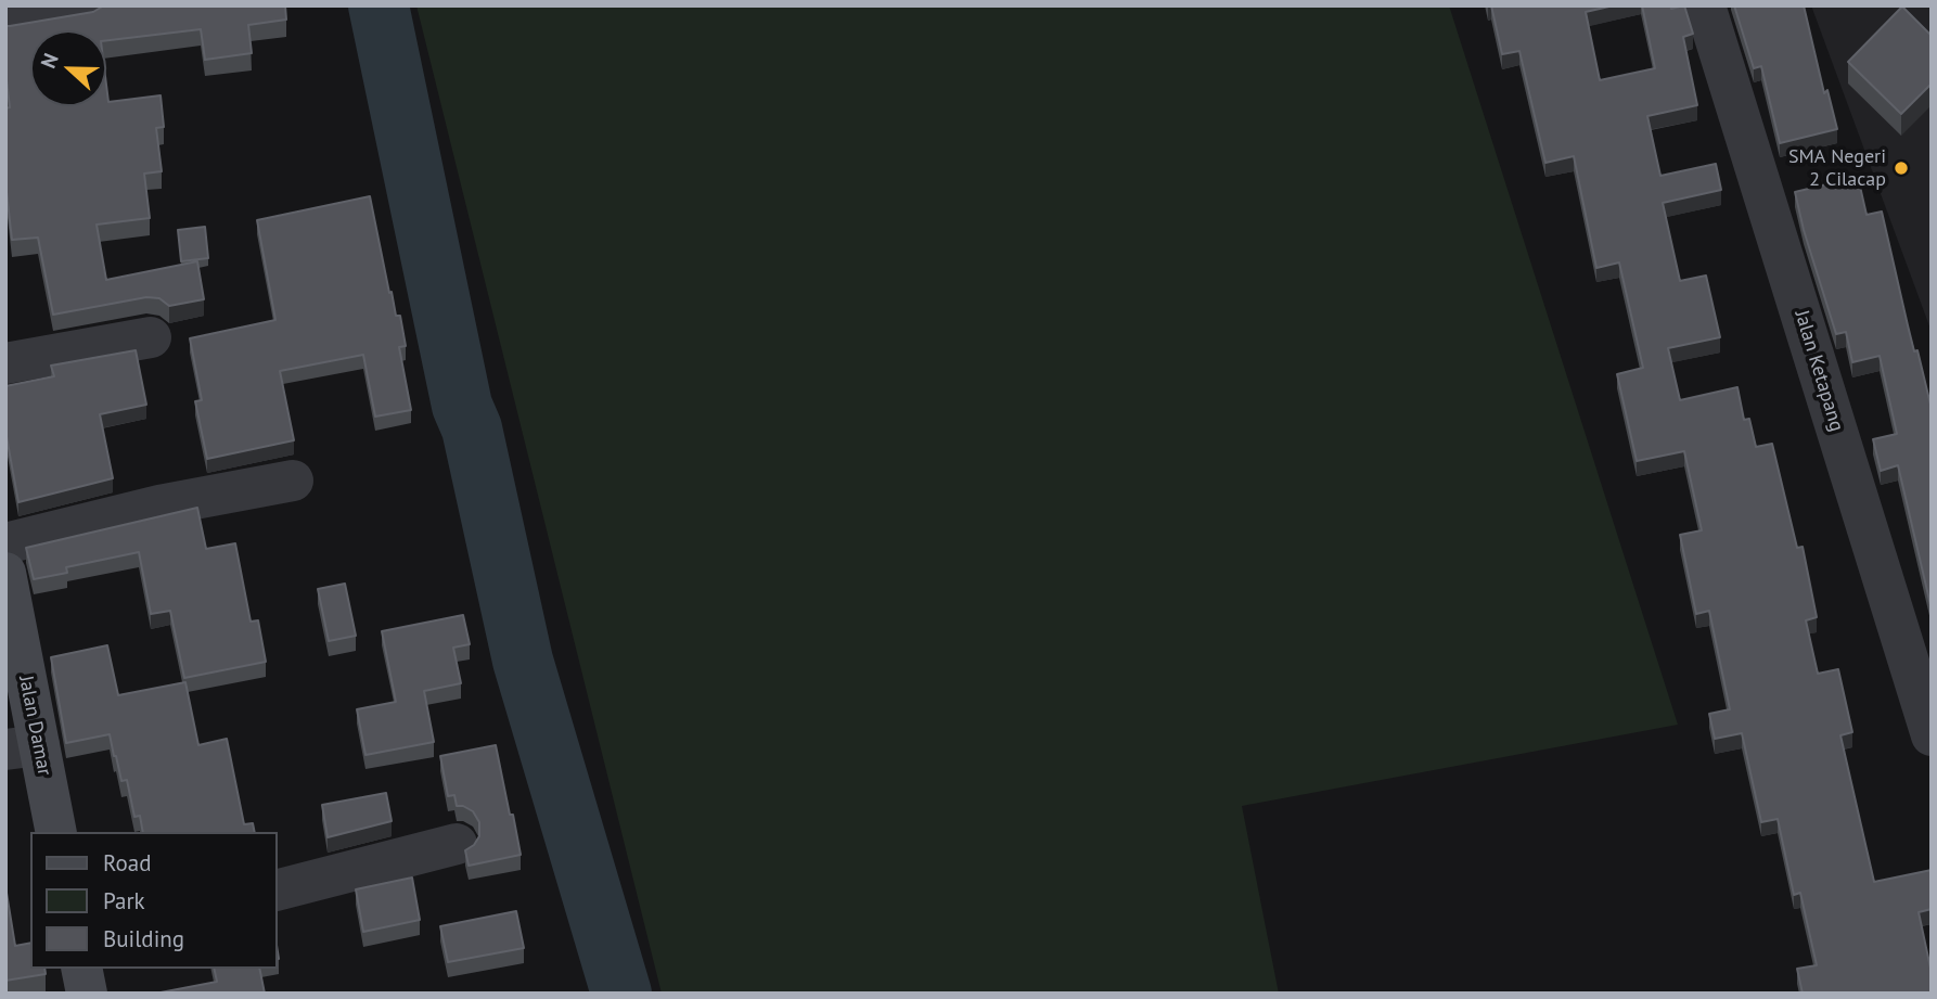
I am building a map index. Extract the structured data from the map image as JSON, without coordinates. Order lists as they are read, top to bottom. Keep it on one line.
{"streets":{"street":["Jalan Ketapang","Jalan Damar"]},"places":["SMA Negeri 2 Cilacap"],"legend":["Road","Park","Building"],"north":"left"}
